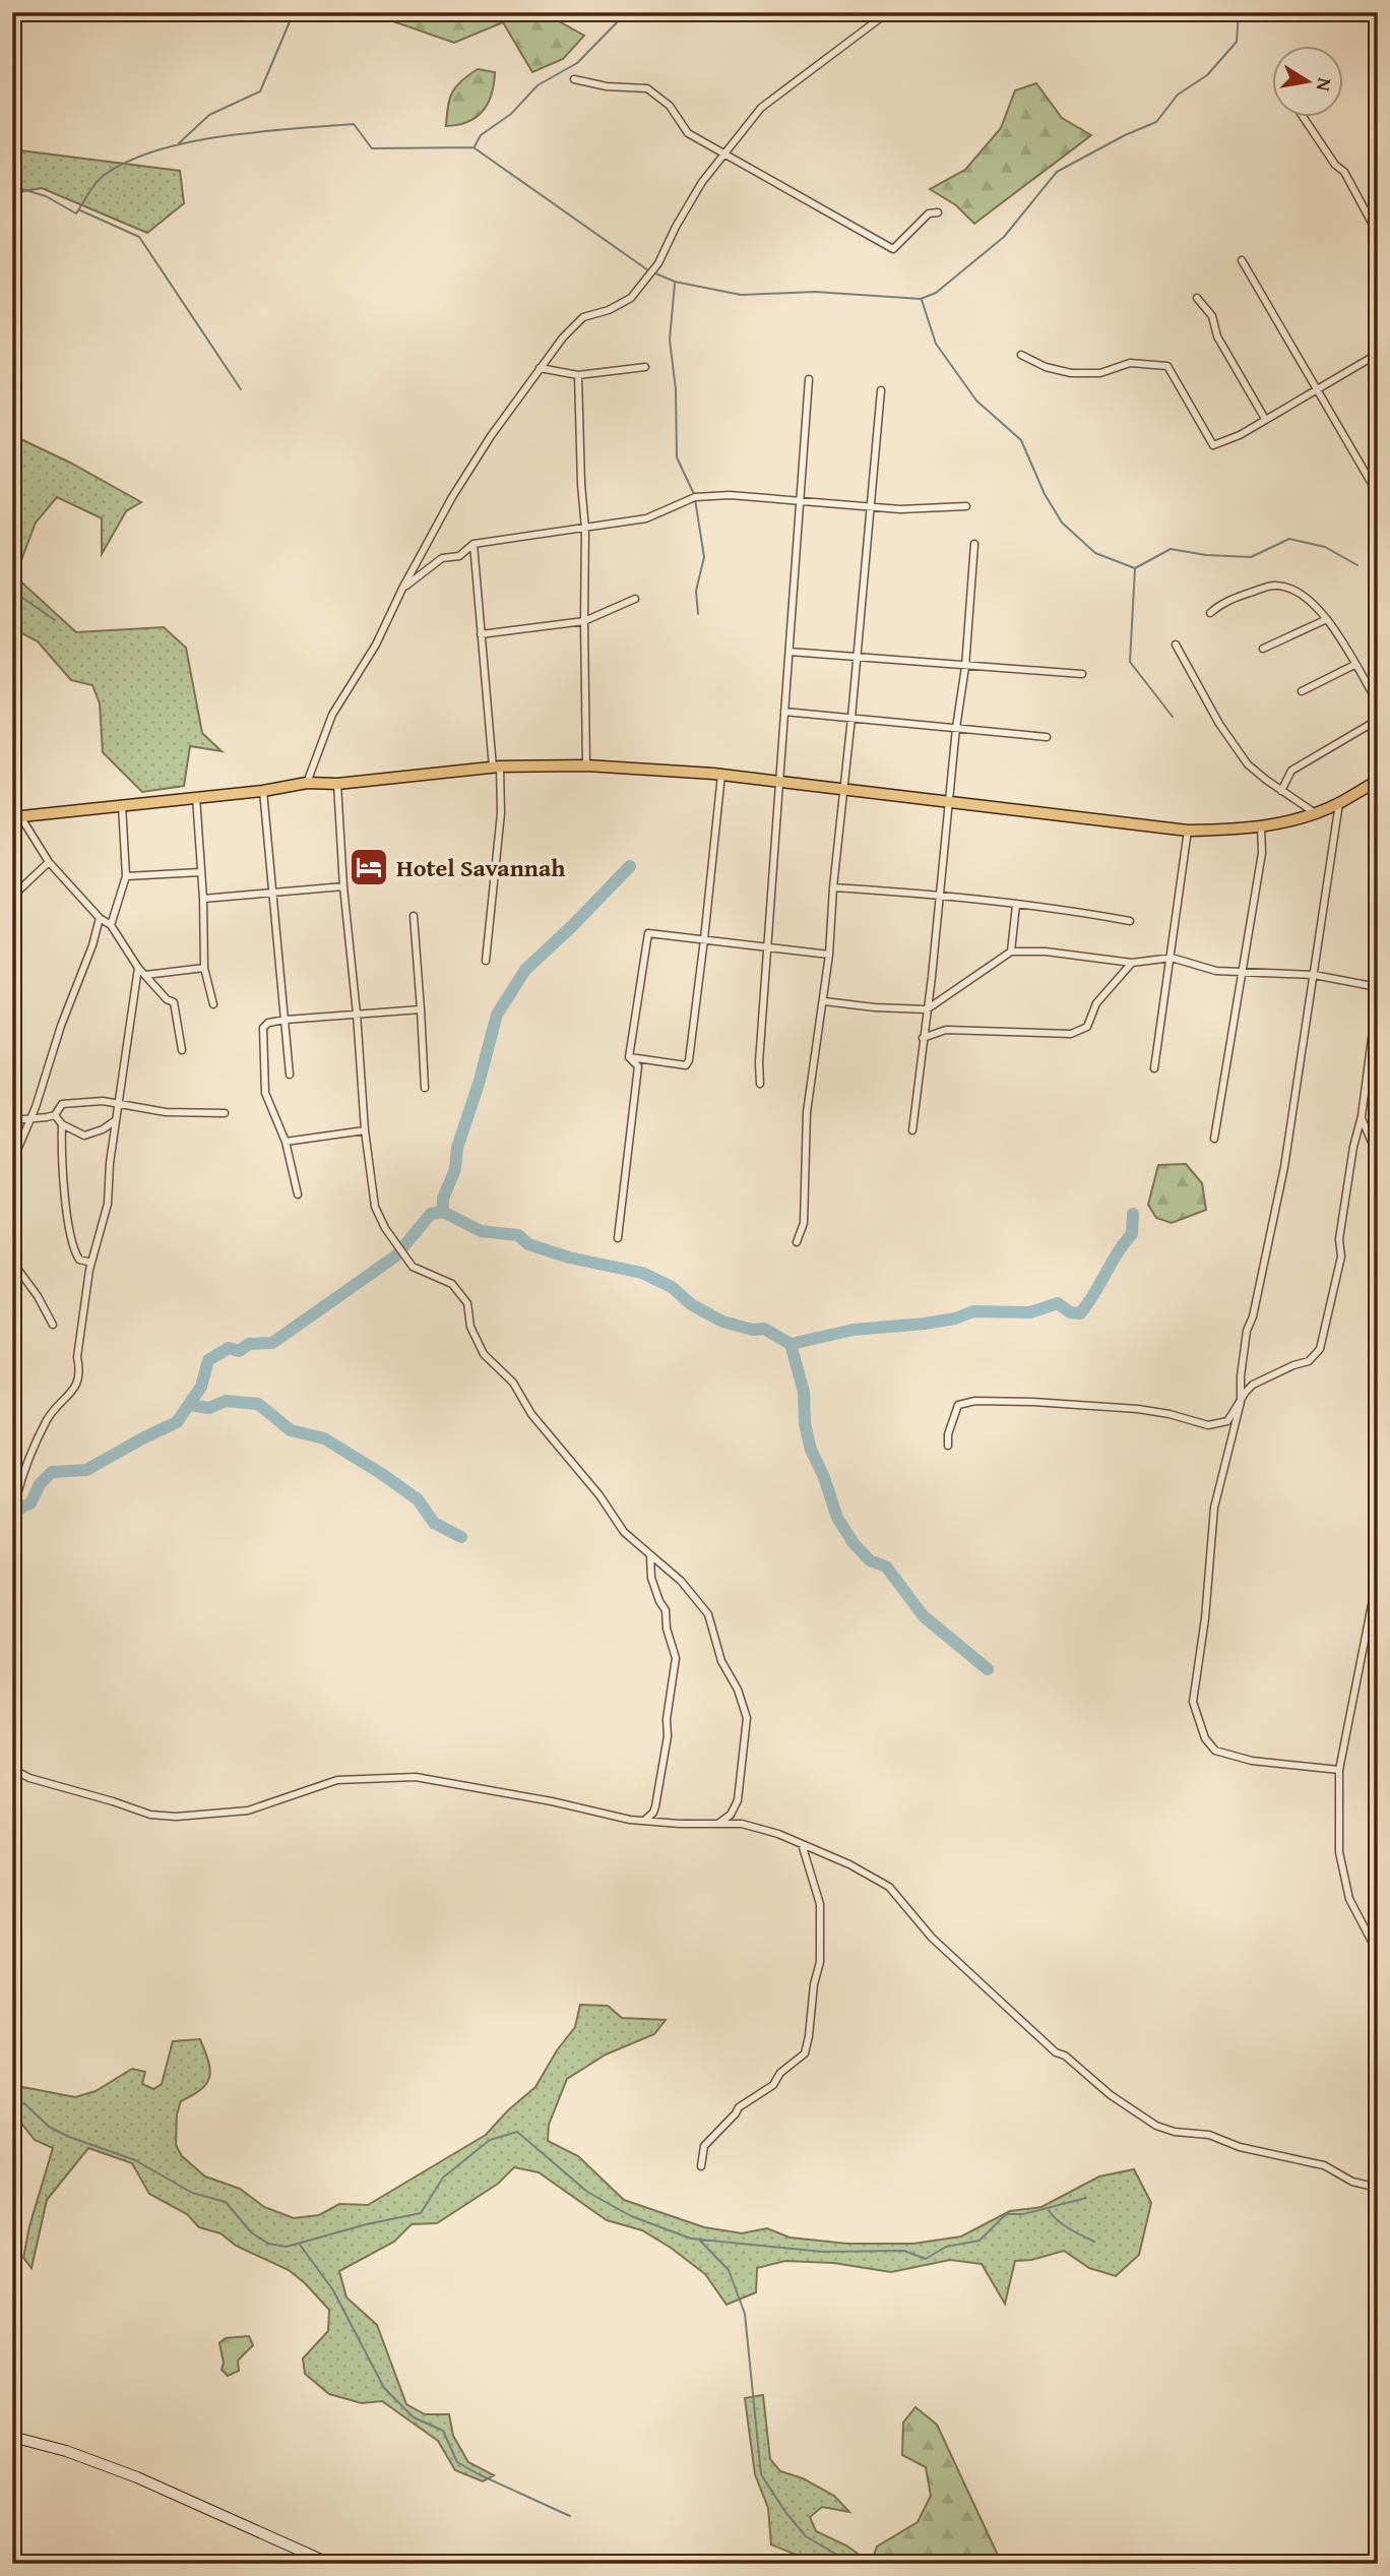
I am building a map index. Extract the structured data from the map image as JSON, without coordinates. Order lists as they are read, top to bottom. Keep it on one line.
{"places":{"hotel":["Hotel Savannah"]},"north":"right"}
